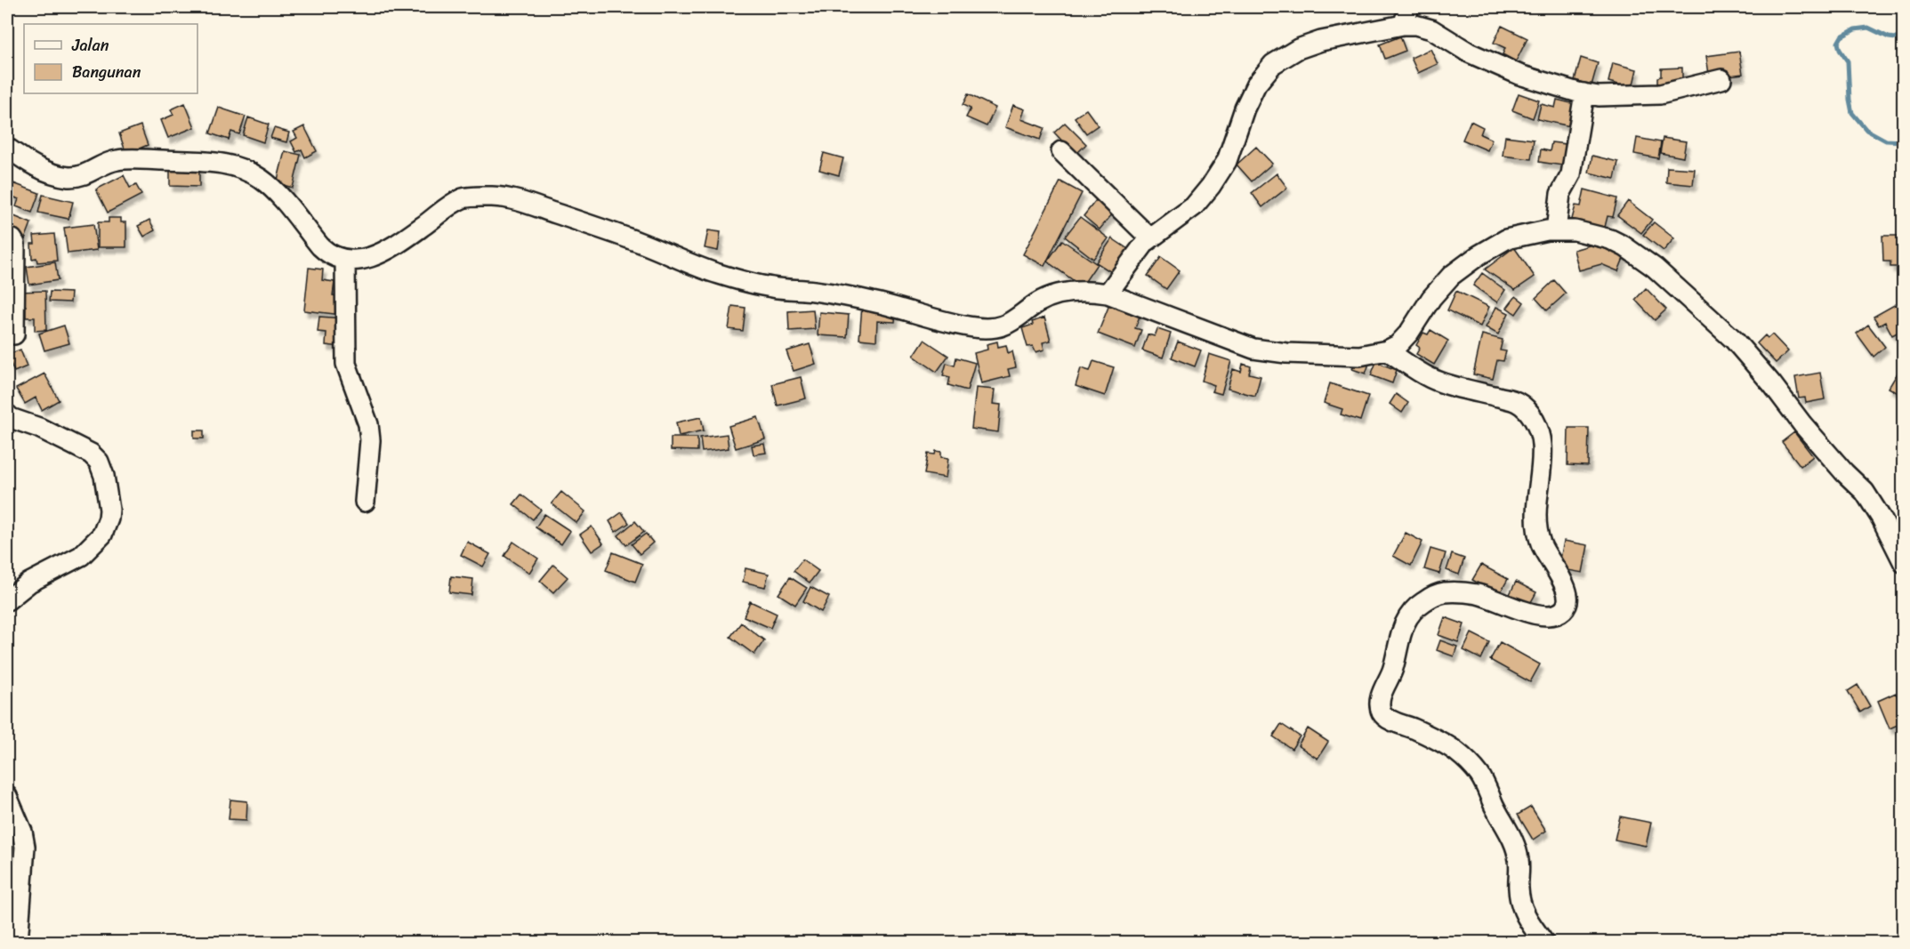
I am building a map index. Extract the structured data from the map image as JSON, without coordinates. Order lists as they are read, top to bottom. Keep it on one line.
{"legend":["Jalan","Bangunan"]}
